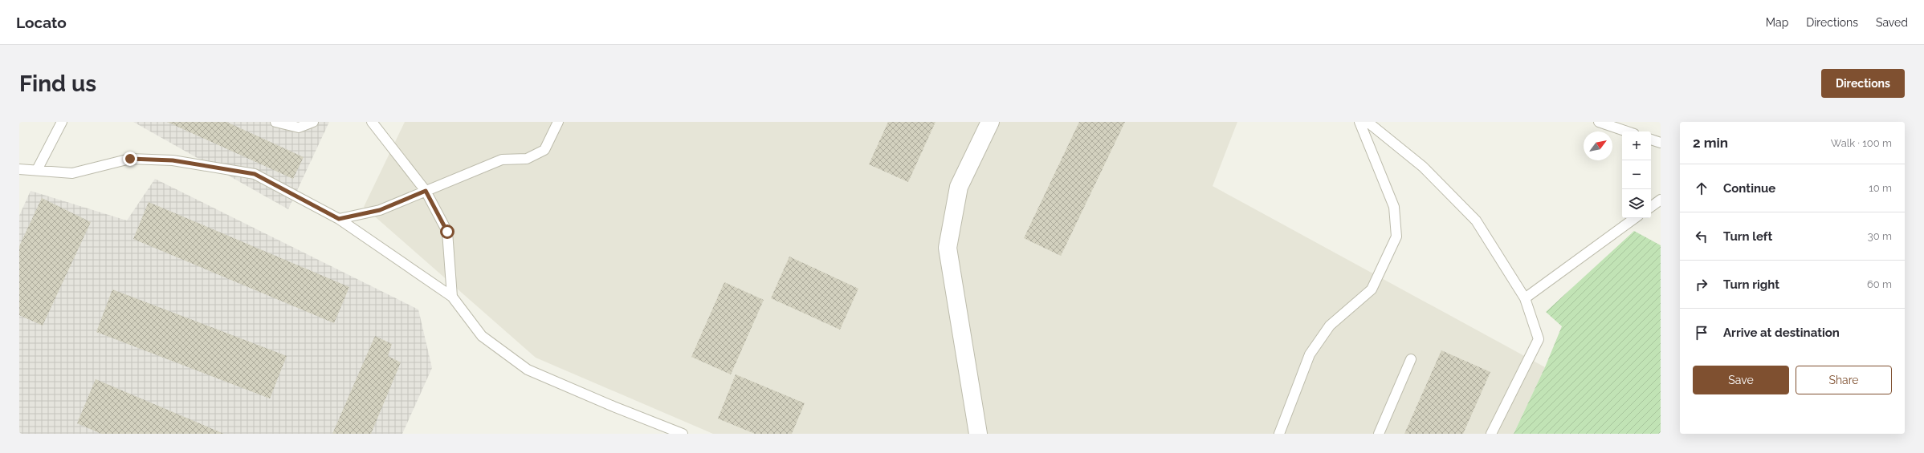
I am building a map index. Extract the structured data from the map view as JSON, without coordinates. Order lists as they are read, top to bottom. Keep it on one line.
{"north":"top right","page":{"header":"Locato","nav":["Map","Directions","Saved"],"buttons":["Directions",["Save","Share"]],"title":"Find us","heading":["2 min","Walk · 100 m"],"map_buttons":["+","−"],"list":[["Continue","10 m"],["Turn left","30 m"],["Turn right","60 m"],"Arrive at destination"]}}
